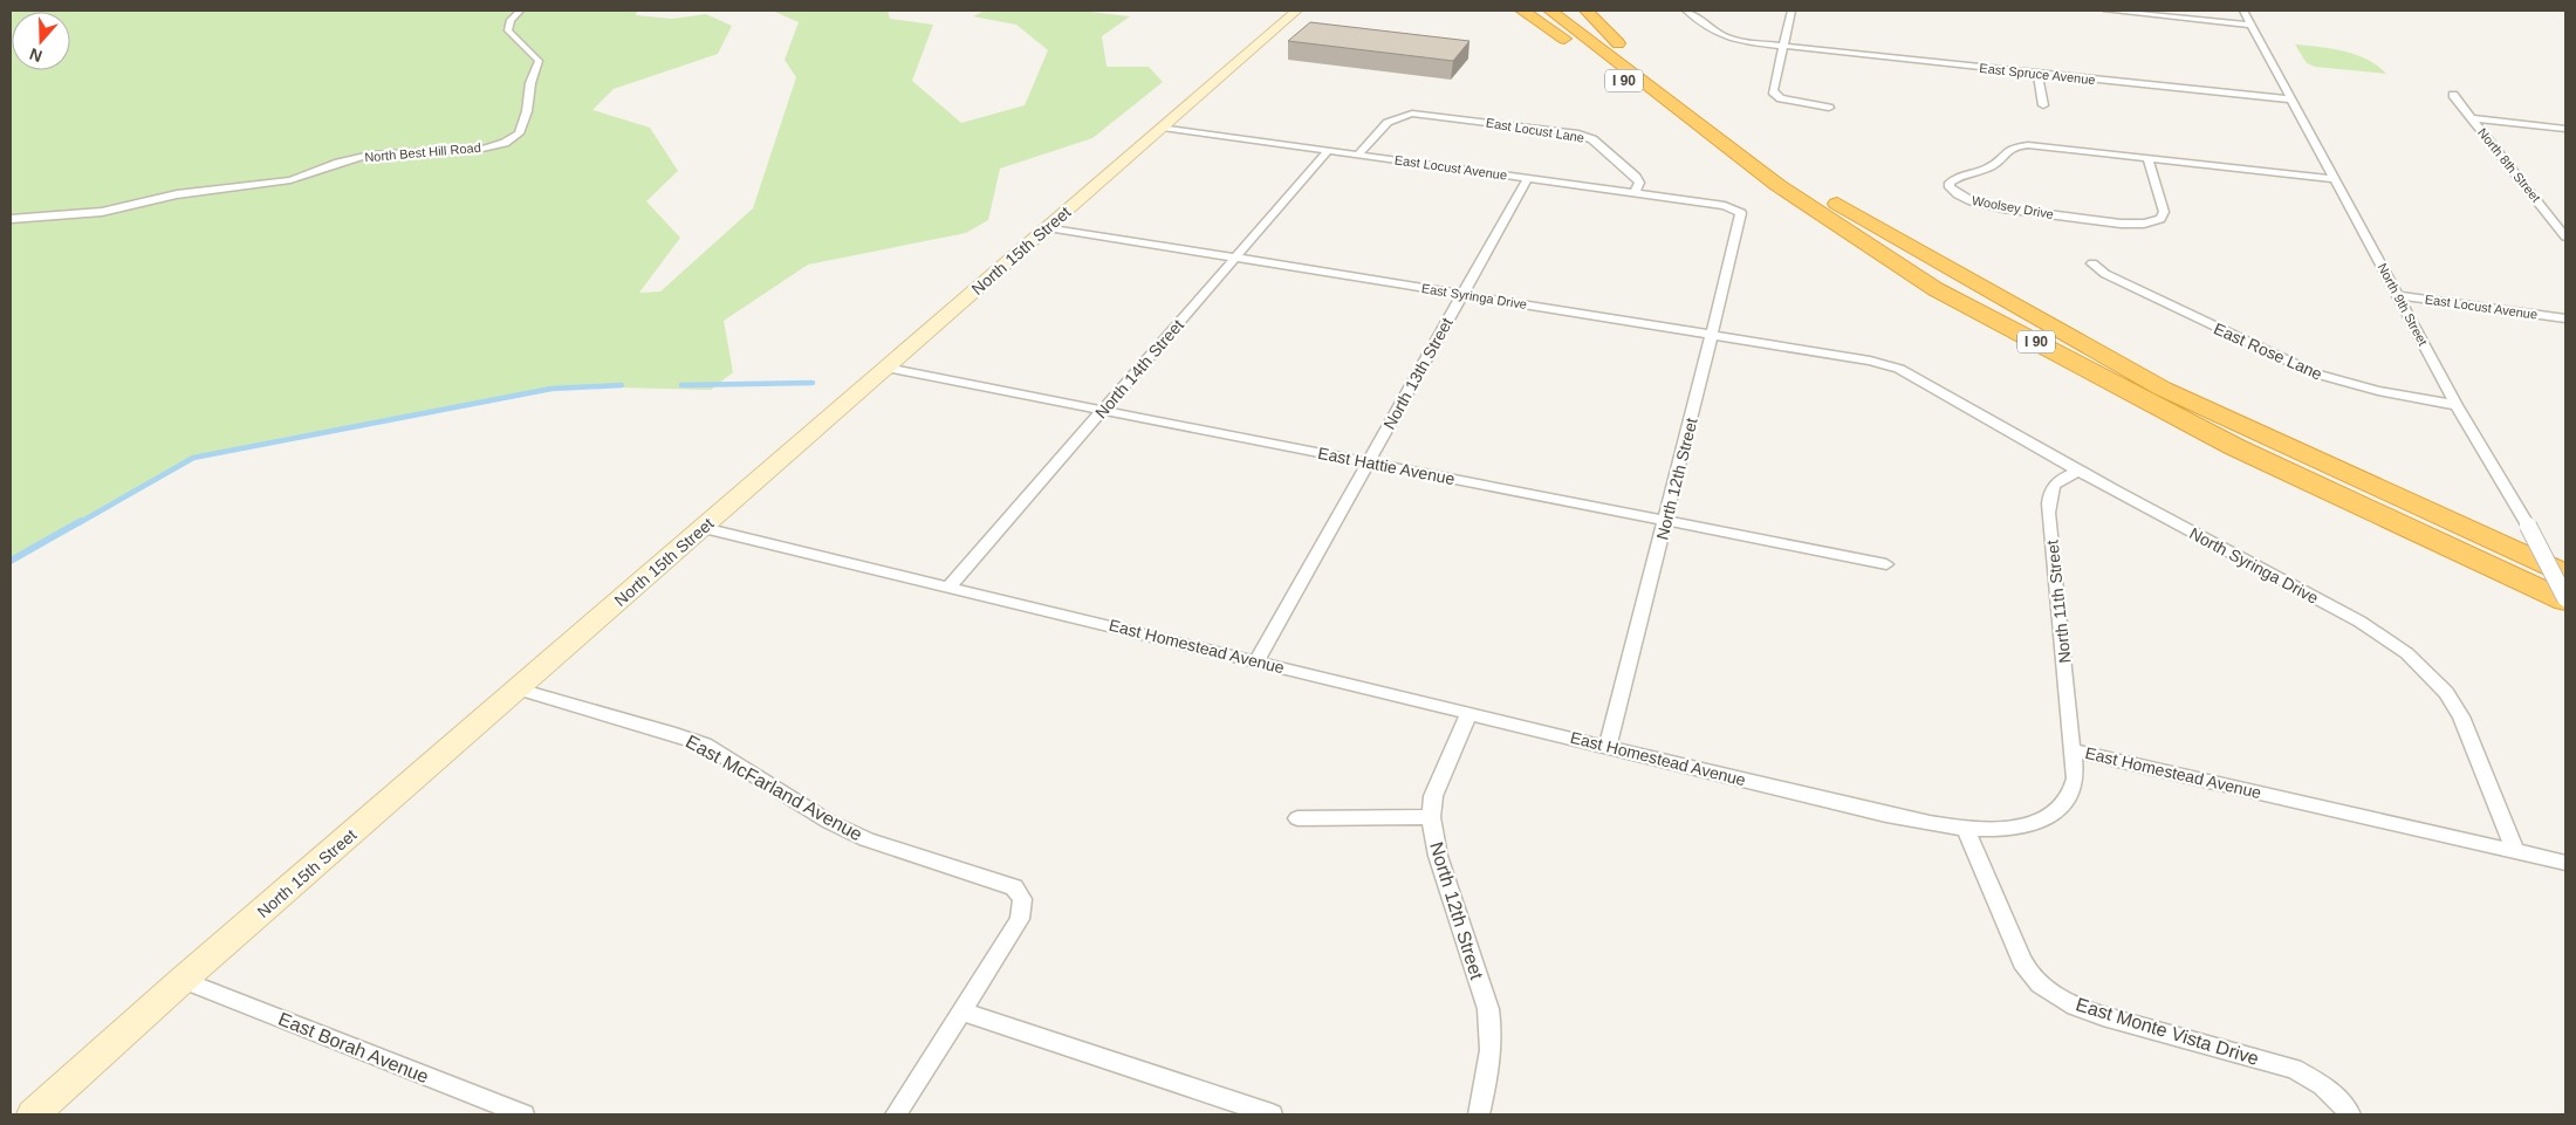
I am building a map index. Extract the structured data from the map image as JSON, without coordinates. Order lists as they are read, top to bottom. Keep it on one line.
{"streets":{"highway":["I 90"],"main road":["North 15th Street"],"street":["East Spruce Avenue","East Locust Lane","North Best Hill Road","North 8th Street","East Locust Avenue","Woolsey Drive","East Syringa Drive","North 9th Street","East Rose Lane","North 14th Street","North 13th Street","East Hattie Avenue","North 12th Street","North Syringa Drive","North 11th Street","East Homestead Avenue","East McFarland Avenue","East Monte Vista Drive","East Borah Avenue"]},"crossings":[["East Spruce Avenue","North 9th Street"],["I 90","North 9th Street"],["East Locust Lane","East Locust Avenue"],["East Locust Avenue","North 15th Street"],["East Locust Avenue","North 9th Street"],["East Locust Avenue","North 14th Street"],["East Locust Avenue","North 13th Street"],["East Locust Avenue","North 12th Street"],["Woolsey Drive","North 9th Street"],["North 15th Street","East Syringa Drive"],["North 15th Street","East Hattie Avenue"],["North 15th Street","East Homestead Avenue"],["North 15th Street","East McFarland Avenue"],["North 15th Street","East Borah Avenue"],["East Syringa Drive","North 14th Street"],["East Syringa Drive","North 13th Street"],["East Syringa Drive","North 12th Street"],["East Syringa Drive","North Syringa Drive"],["North 9th Street","East Rose Lane"],["North 14th Street","East Hattie Avenue"],["North 14th Street","East Homestead Avenue"],["North 13th Street","East Hattie Avenue"],["North 13th Street","East Homestead Avenue"],["East Hattie Avenue","North 12th Street"],["North 12th Street","East Homestead Avenue"],["North Syringa Drive","North 11th Street"],["North Syringa Drive","East Homestead Avenue"],["North 11th Street","East Homestead Avenue"],["East Homestead Avenue","East Monte Vista Drive"]],"north":"bottom"}
